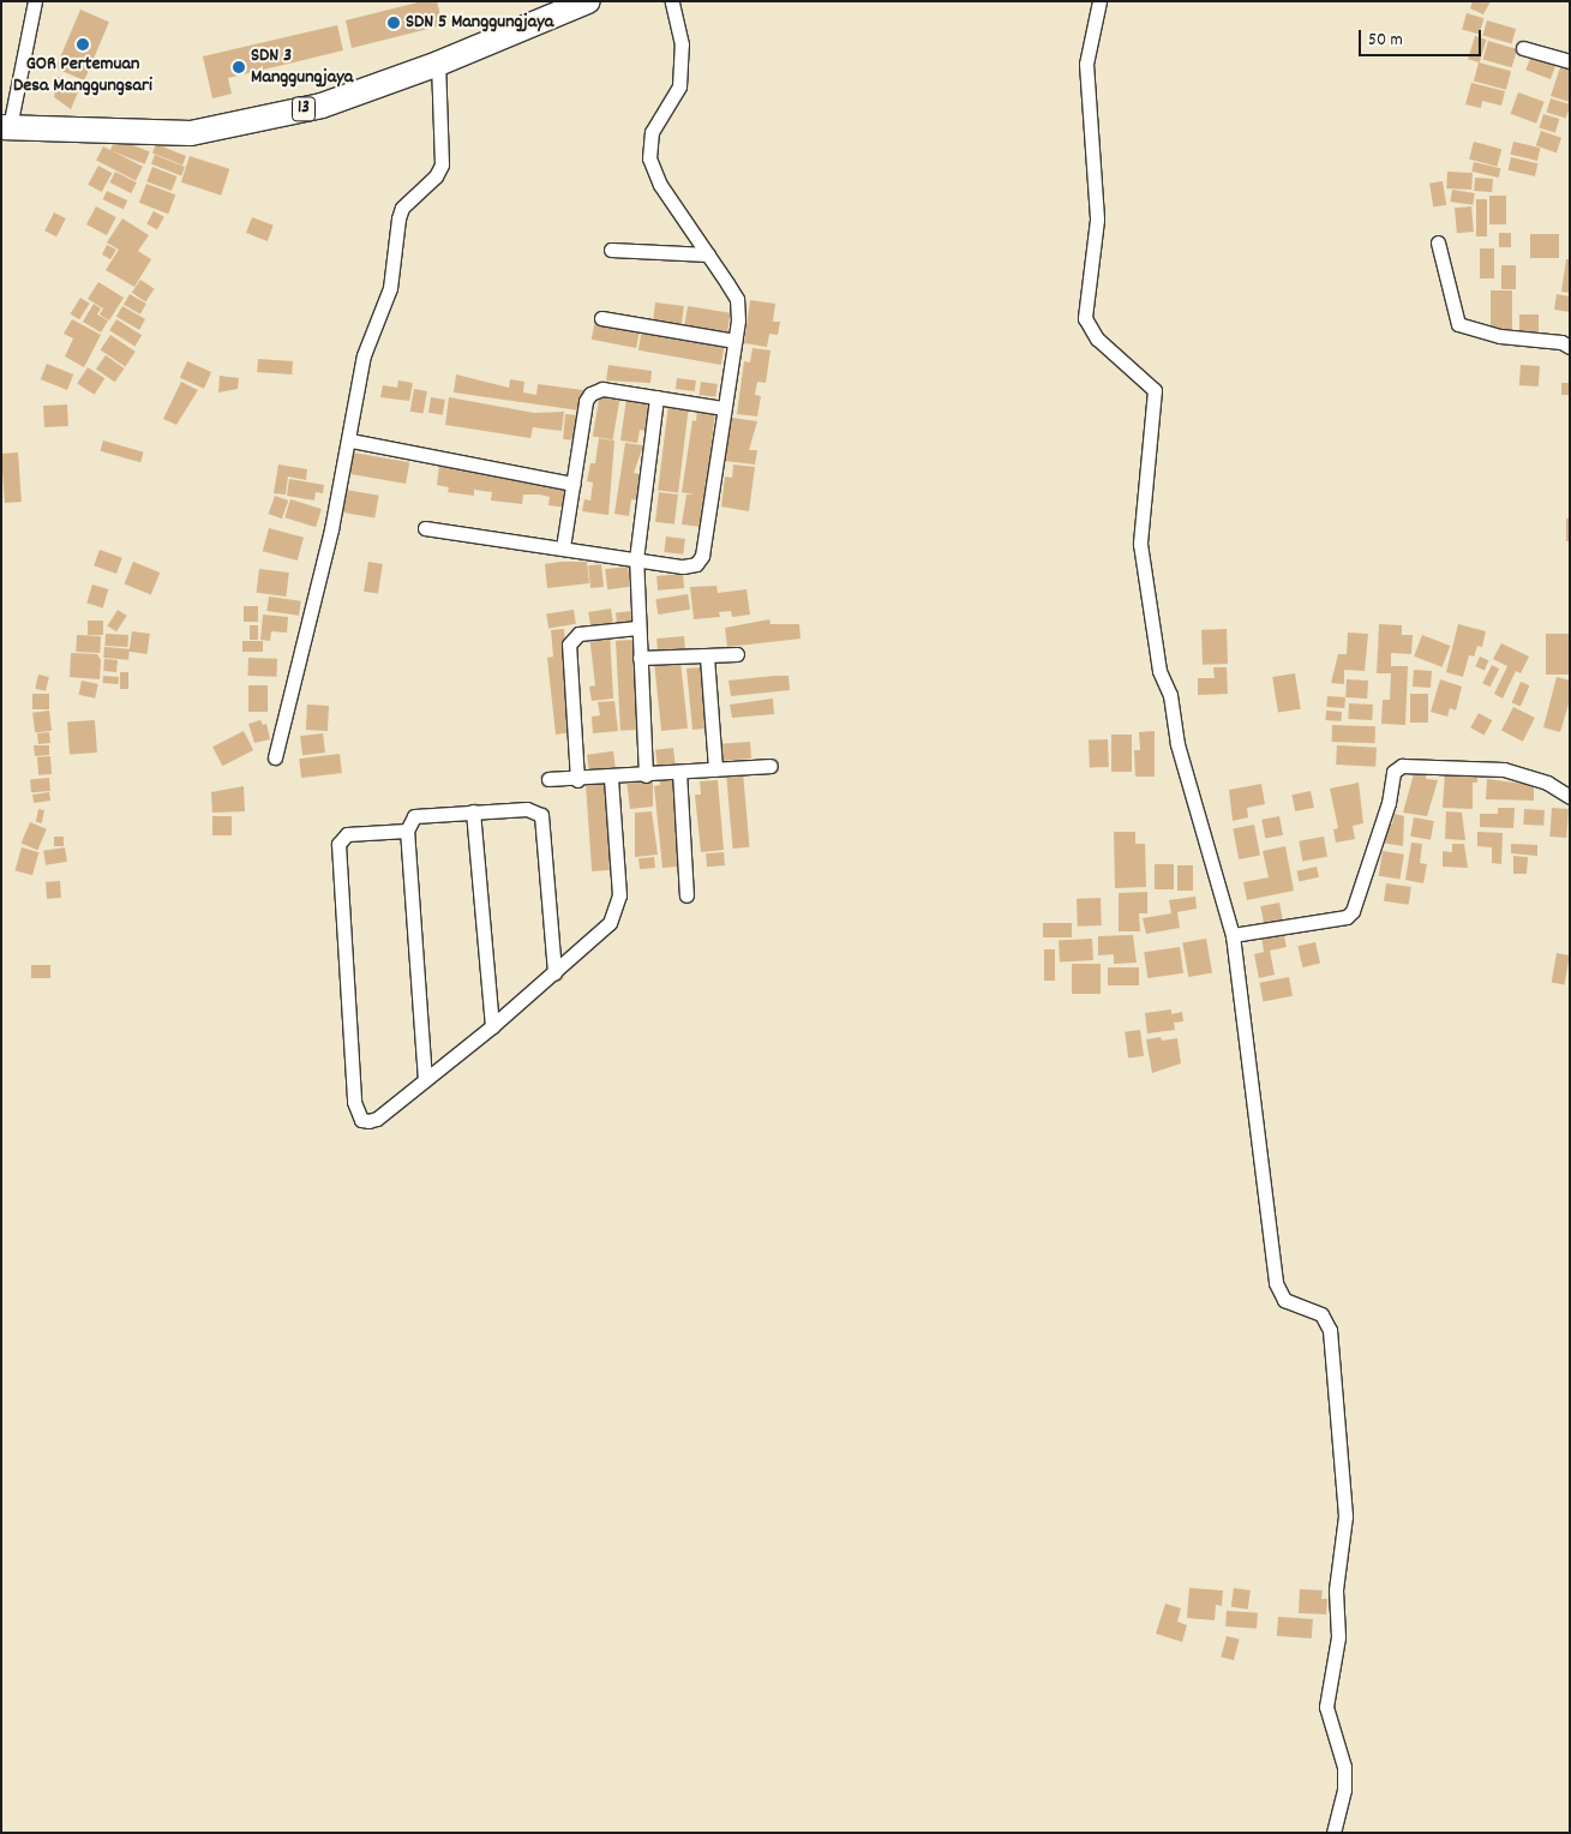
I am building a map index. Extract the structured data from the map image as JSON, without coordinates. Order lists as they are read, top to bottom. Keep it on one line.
{"streets":{"highway":["13"]},"places":["SDN 5 Manggungjaya","GOR Pertemuan Desa Manggungsari","SDN 3 Manggungjaya"],"scale_bar":"50 m"}
